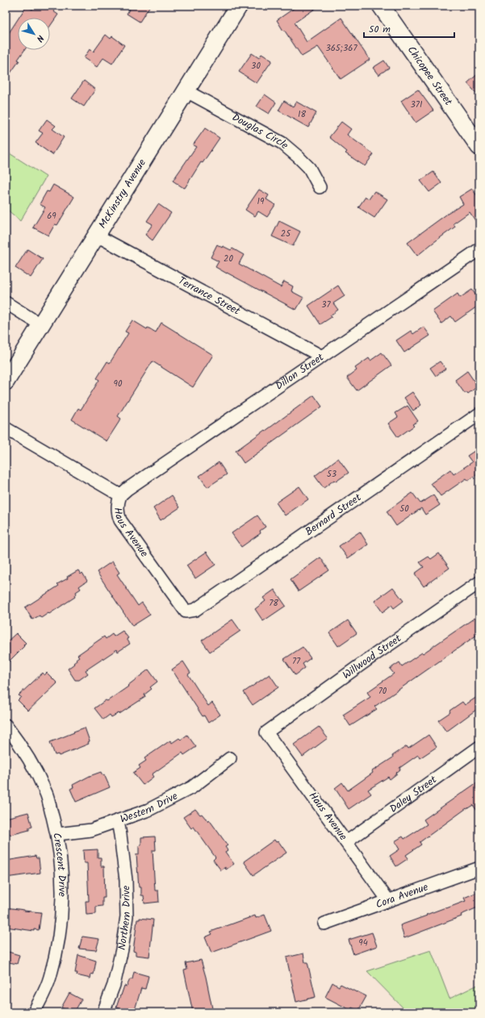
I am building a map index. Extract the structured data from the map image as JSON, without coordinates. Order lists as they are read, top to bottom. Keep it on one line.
{"streets":{"street":["Chicopee Street","Douglas Circle","McKinstry Avenue","Terrance Street","Dillon Street","Bernard Street","Haus Avenue","Willwood Street","Daley Street","Western Drive","Crescent Drive","Cora Avenue","Northern Drive"]},"crossings":[["Douglas Circle","McKinstry Avenue"],["McKinstry Avenue","Terrance Street"],["Terrance Street","Dillon Street"],["Dillon Street","Haus Avenue"],["Bernard Street","Haus Avenue"],["Haus Avenue","Willwood Street"],["Haus Avenue","Daley Street"],["Haus Avenue","Cora Avenue"],["Western Drive","Crescent Drive"],["Western Drive","Northern Drive"]],"house_numbers":["365;367","30","371","18","19","69","25","20","37","90","53","50","78","77","70","94"],"scale_bar":"50 m","north":"bottom right"}
